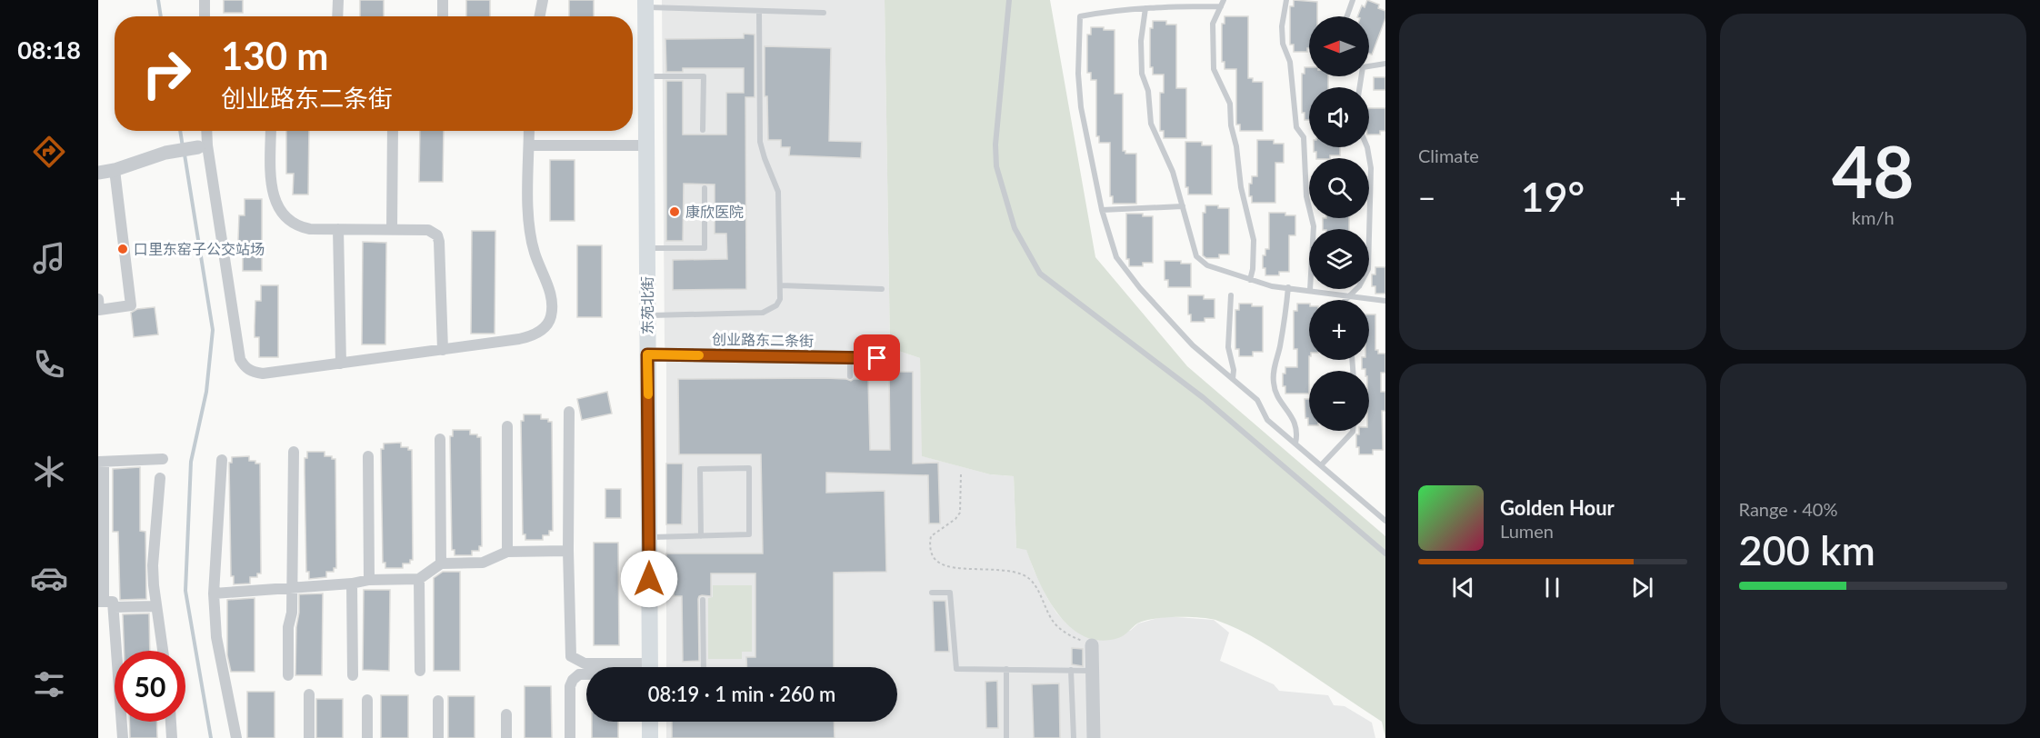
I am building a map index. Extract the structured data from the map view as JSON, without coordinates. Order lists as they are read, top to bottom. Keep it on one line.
{"streets":{"main road":["东苑北街"],"street":["创业路东二条街"]},"crossings":[["东苑北街","创业路东二条街"]],"places":["康欣医院","口里东窑子公交站场"],"north":"left","page":{"tabs":"08:18","tile":["Climate",["48","km/h"],["Range · 40%","200 km"]],"map_buttons":["+","−"],"turn":["130 m","创业路东二条街"],"heat":["−","19°","+"],"song":["Golden Hour","Lumen"],"limit":"50","trip":"08:19 · 1 min · 260 m"}}
